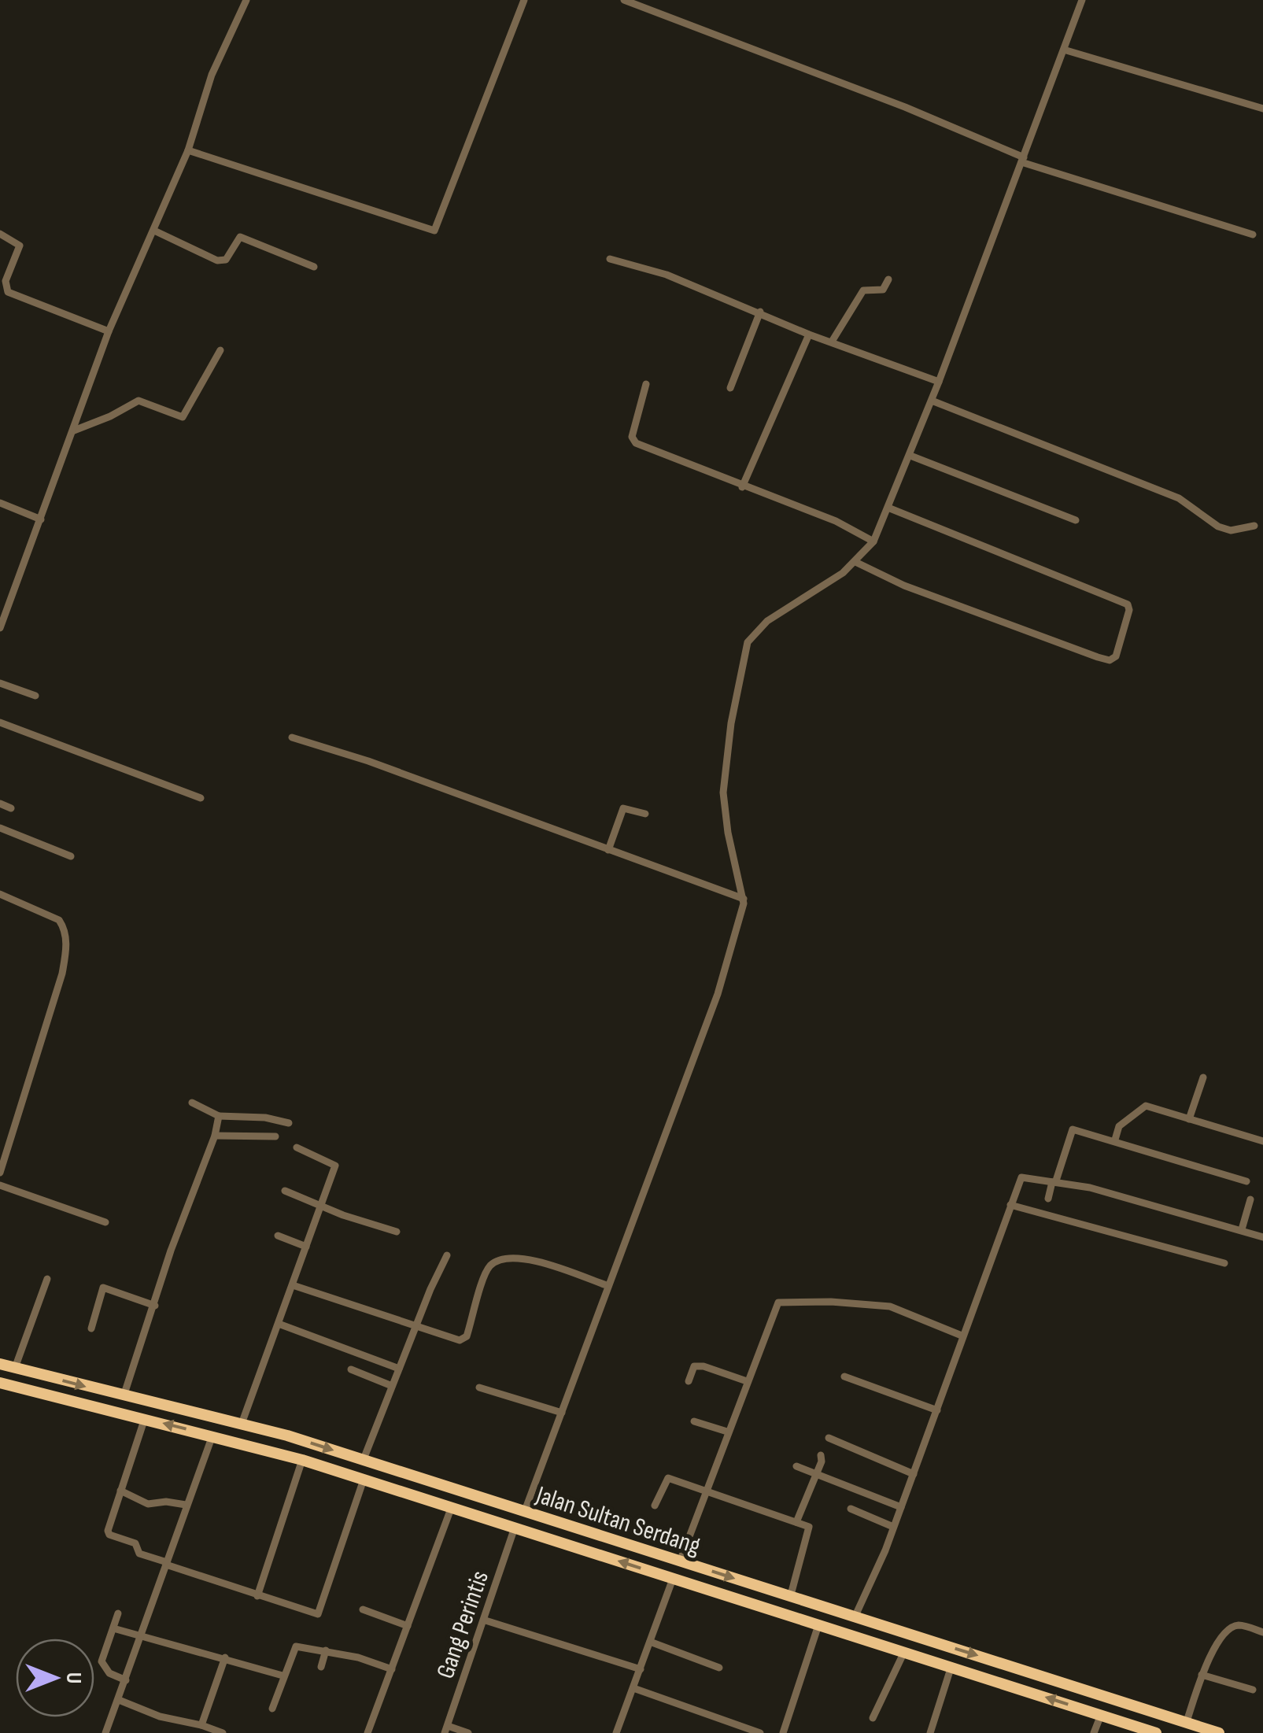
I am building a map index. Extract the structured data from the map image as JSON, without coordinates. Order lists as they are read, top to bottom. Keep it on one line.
{"streets":{"highway":["Jalan Sultan Serdang"],"street":["Gang Perintis"]},"crossings":[["Jalan Sultan Serdang","Gang Perintis"]],"north":"right"}
